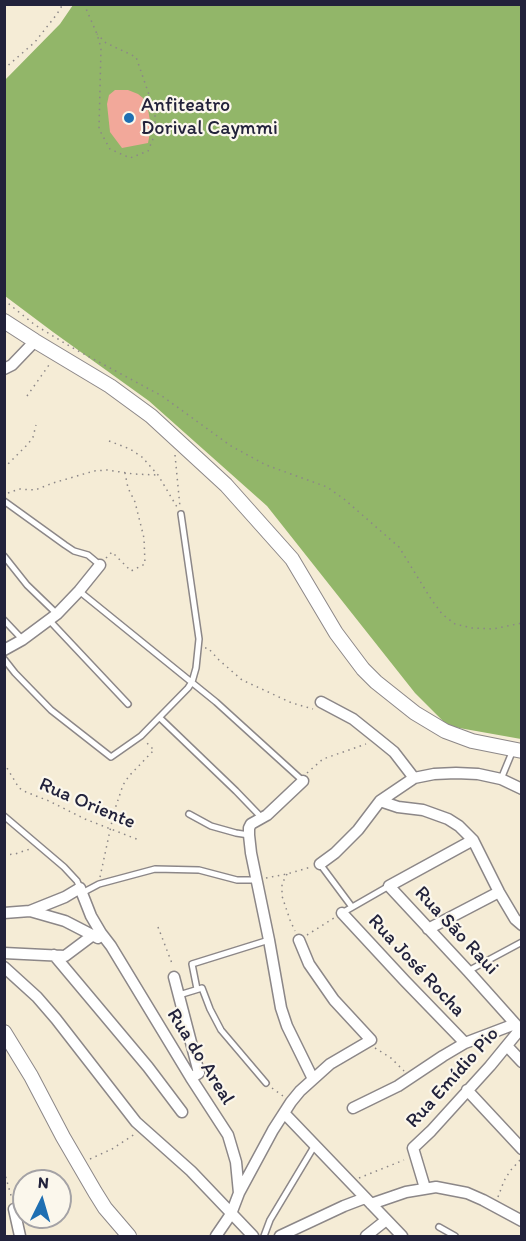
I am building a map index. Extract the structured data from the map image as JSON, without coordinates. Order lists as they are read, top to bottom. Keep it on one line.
{"streets":{"street":["Rua São Raui","Rua José Rocha","Rua do Areal","Rua Emídio Pio"],"path":["Rua Oriente"]},"crossings":[["Rua São Raui","Rua Emídio Pio"]],"places":["Anfiteatro Dorival Caymmi"],"north":"top"}
